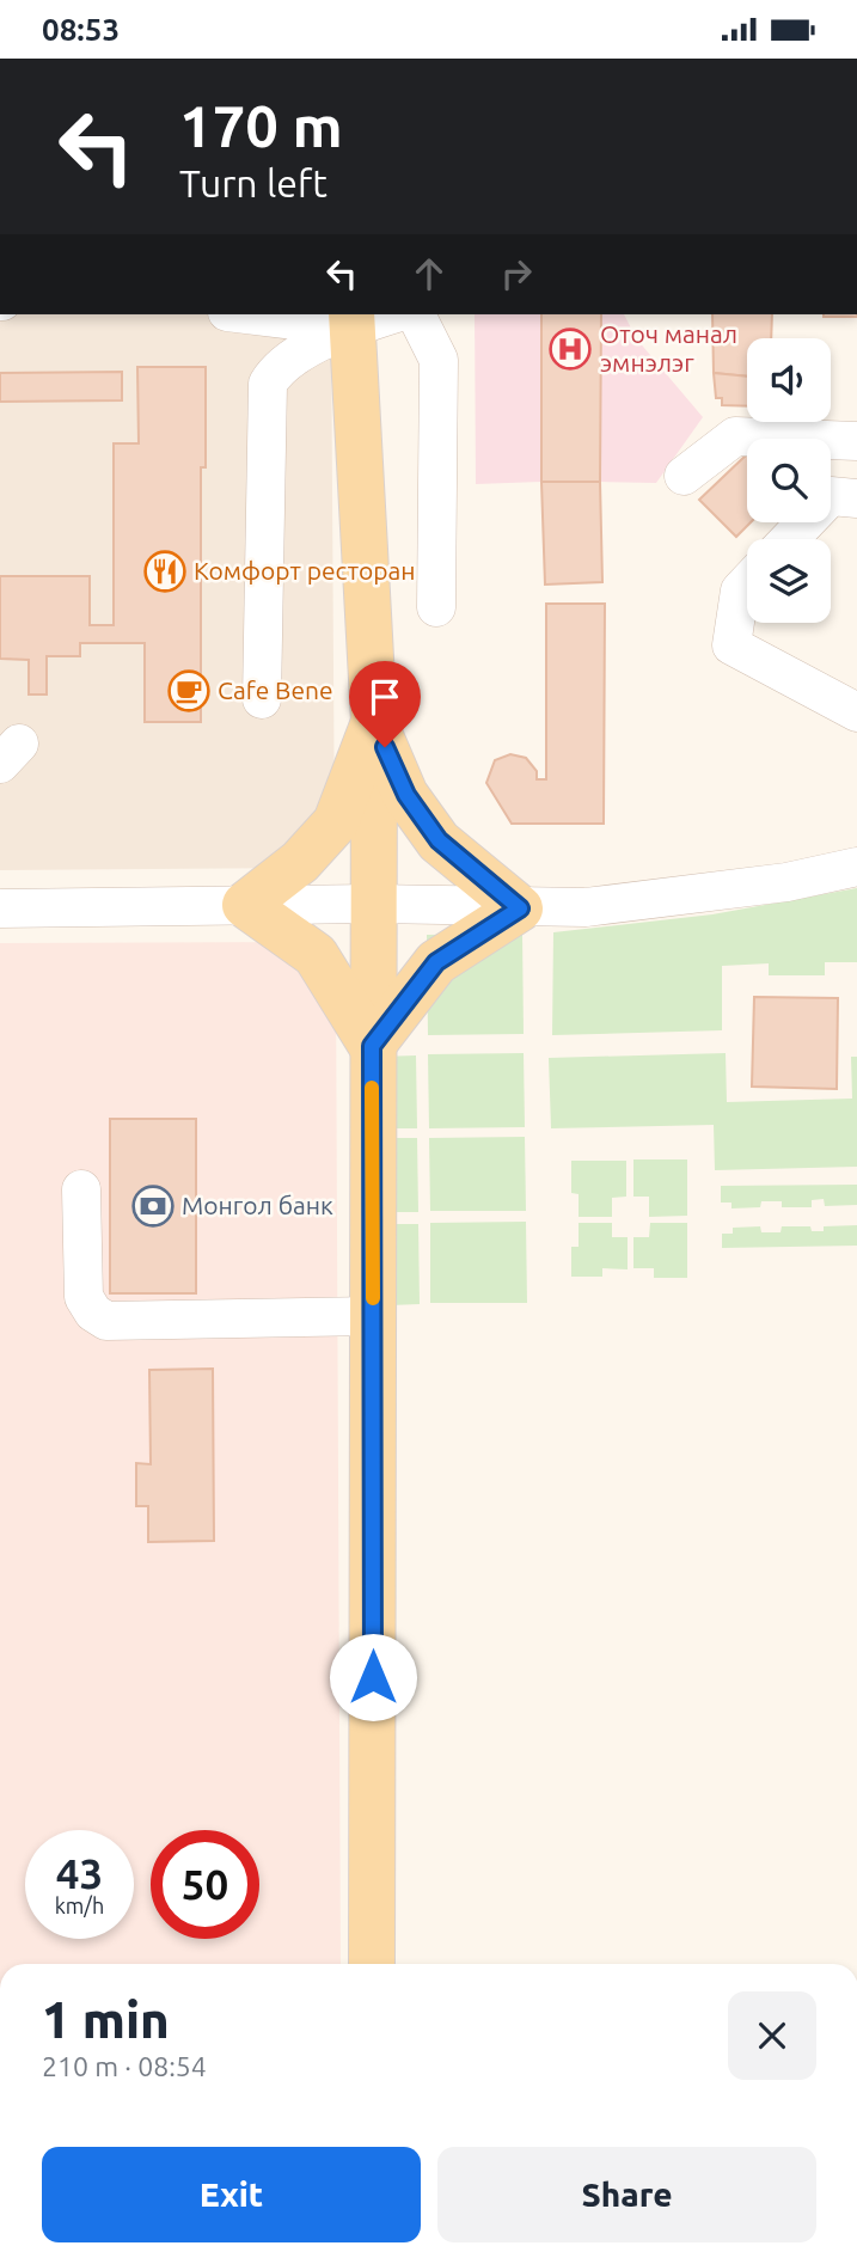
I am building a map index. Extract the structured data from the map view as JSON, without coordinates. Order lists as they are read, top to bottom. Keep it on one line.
{"places":{"hospital":["Оточ манал эмнэлэг"],"restaurant":["Комфорт ресторан"],"cafe":["Cafe Bene"],"bank":["Монгол банк"]},"page":{"status":"08:53","turn":["170 m","Turn left"],"speed":"43 km/h","limit":"50","heading":["1 min","210 m · 08:54"],"buttons":["Exit","Share"]}}
